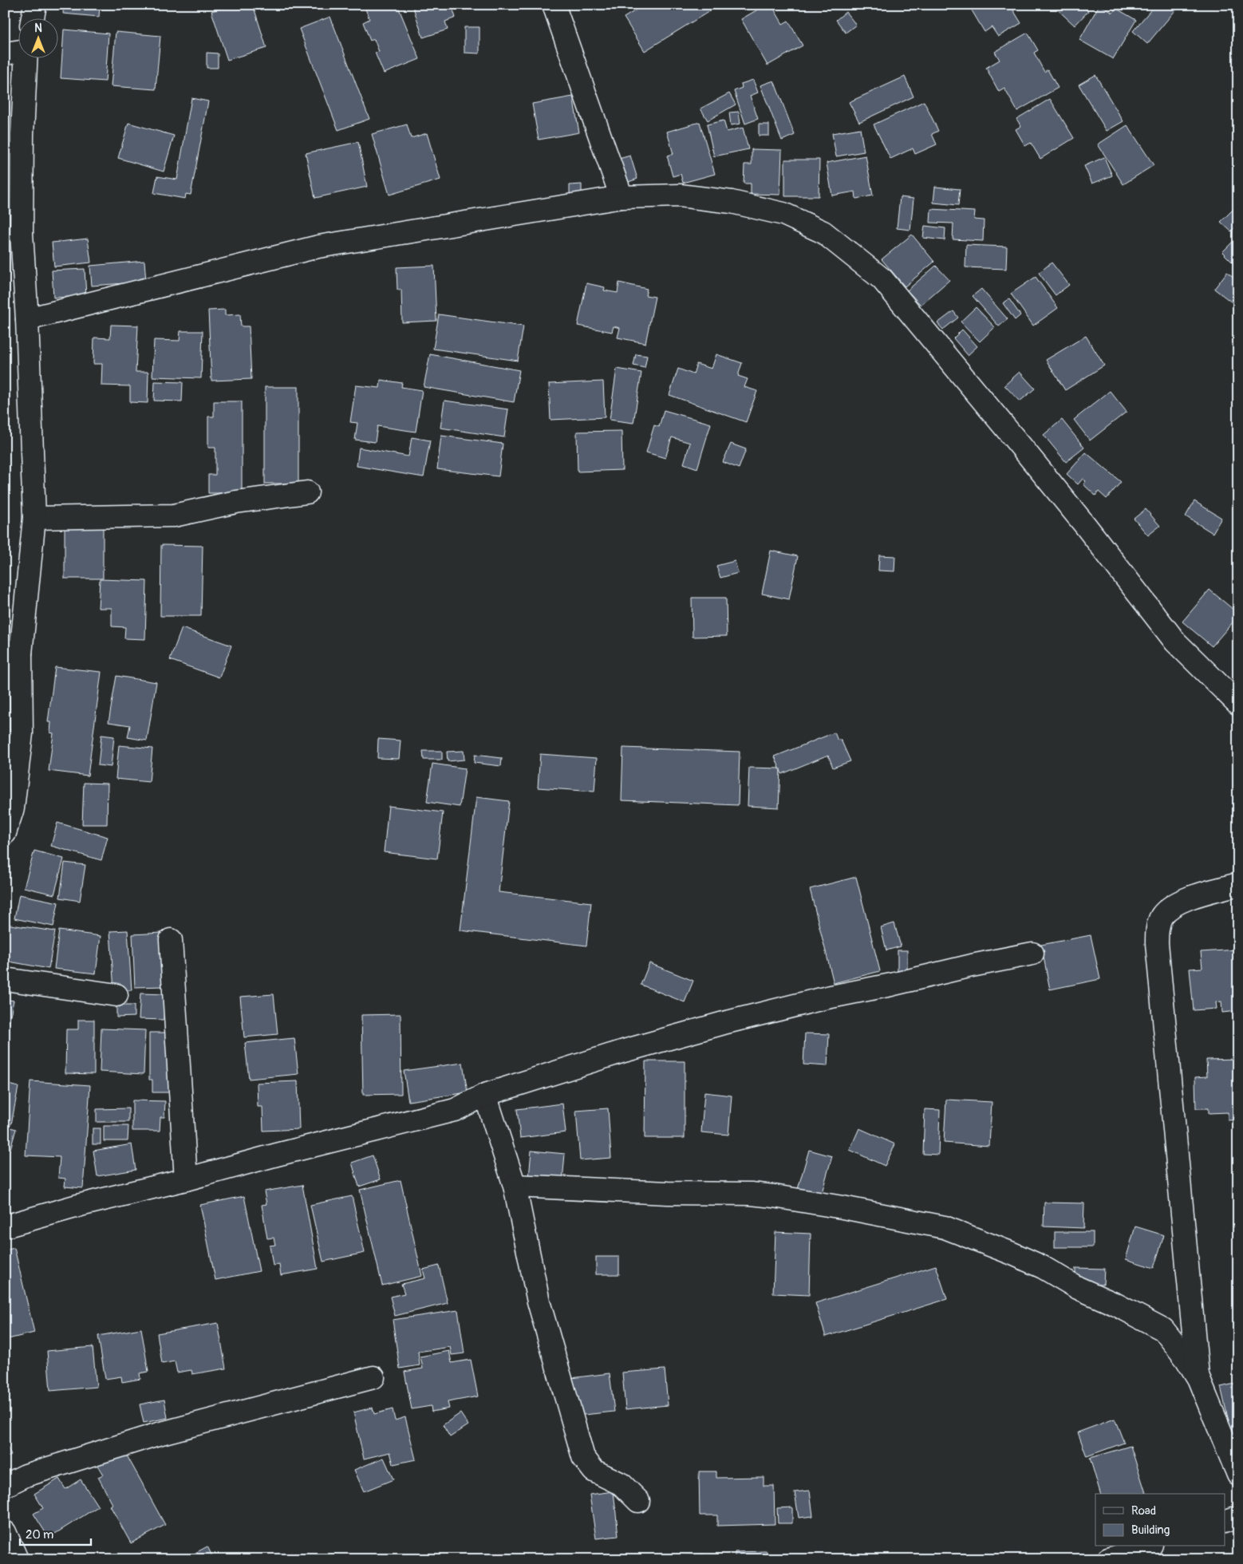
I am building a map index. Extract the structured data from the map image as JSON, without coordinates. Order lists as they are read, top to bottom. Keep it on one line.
{"legend":["Road","Building"],"scale_bar":"20 m","north":"top"}
